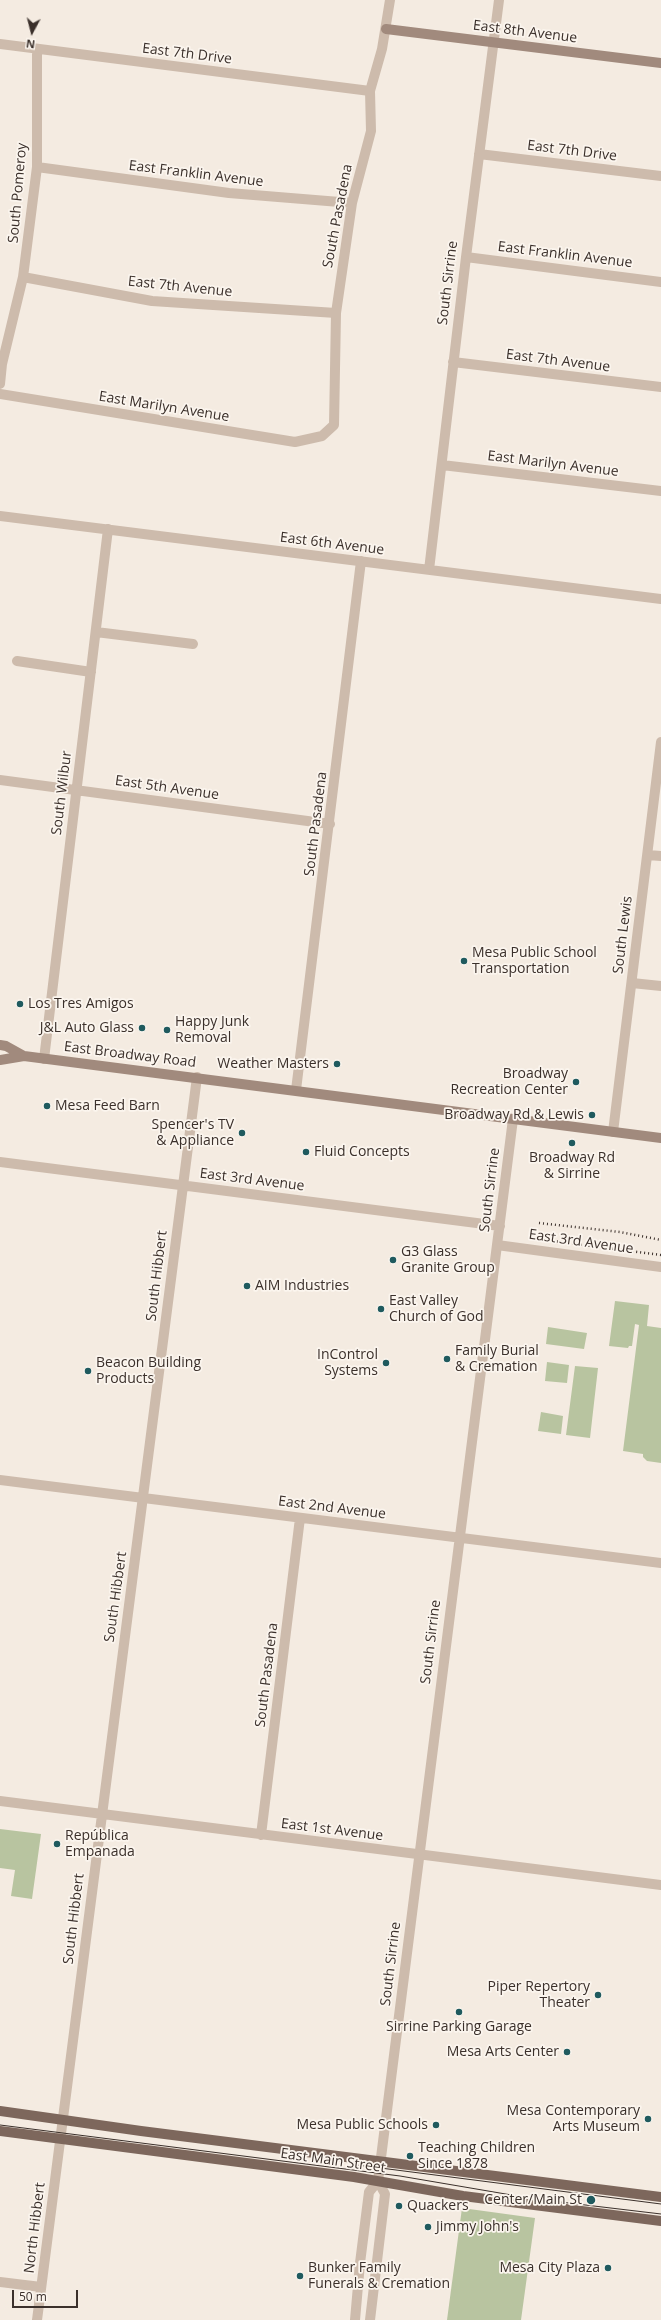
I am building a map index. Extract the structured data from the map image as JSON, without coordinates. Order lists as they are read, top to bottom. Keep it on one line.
{"streets":{"main road":["East 8th Avenue","East Broadway Road","East Main Street"],"street":["East 7th Drive","East Franklin Avenue","South Pomeroy","South Pasadena","South Sirrine","East 7th Avenue","East Marilyn Avenue","East 6th Avenue","East 5th Avenue","South Wilbur","South Lewis","East 3rd Avenue","South Hibbert","East 2nd Avenue","East 1st Avenue","North Hibbert"]},"crossings":[["East 8th Avenue","South Pasadena"],["East 8th Avenue","South Sirrine"],["East 7th Drive","South Pomeroy"],["East 7th Drive","South Pasadena"],["East 7th Drive","South Sirrine"],["East Franklin Avenue","South Pomeroy"],["East Franklin Avenue","South Pasadena"],["East Franklin Avenue","South Sirrine"],["South Pomeroy","East 7th Avenue"],["South Pasadena","East 7th Avenue"],["South Pasadena","East Marilyn Avenue"],["South Pasadena","East 6th Avenue"],["South Pasadena","East 5th Avenue"],["South Pasadena","East Broadway Road"],["South Pasadena","East 2nd Avenue"],["South Pasadena","East 1st Avenue"],["South Sirrine","East 7th Avenue"],["South Sirrine","East Marilyn Avenue"],["South Sirrine","East 6th Avenue"],["South Sirrine","East Broadway Road"],["South Sirrine","East 3rd Avenue"],["South Sirrine","East 2nd Avenue"],["South Sirrine","East 1st Avenue"],["South Sirrine","East Main Street"],["East 6th Avenue","South Wilbur"],["East 5th Avenue","South Wilbur"],["South Wilbur","East Broadway Road"],["South Lewis","East Broadway Road"],["East Broadway Road","South Hibbert"],["East 3rd Avenue","South Hibbert"],["South Hibbert","East 2nd Avenue"],["South Hibbert","East 1st Avenue"],["South Hibbert","East Main Street"],["South Hibbert","North Hibbert"],["East Main Street","North Hibbert"]],"places":["Mesa Public School Transportation","Los Tres Amigos","J&L Auto Glass","Happy Junk Removal","Weather Masters","Broadway Recreation Center","Mesa Feed Barn","Broadway Rd & Lewis","Spencer's TV & Appliance","Broadway Rd & Sirrine","Fluid Concepts","G3 Glass Granite Group","AIM Industries","East Valley Church of God","Family Burial & Cremation","InControl Systems","Beacon Building Products","República Empanada","Piper Repertory Theater","Sirrine Parking Garage","Mesa Arts Center","Mesa Contemporary Arts Museum","Mesa Public Schools","Teaching Children Since 1878","Center/Main St","Quackers","Jimmy John's","Mesa City Plaza","Bunker Family Funerals & Cremation"],"scale_bar":"50 m","north":"bottom"}
